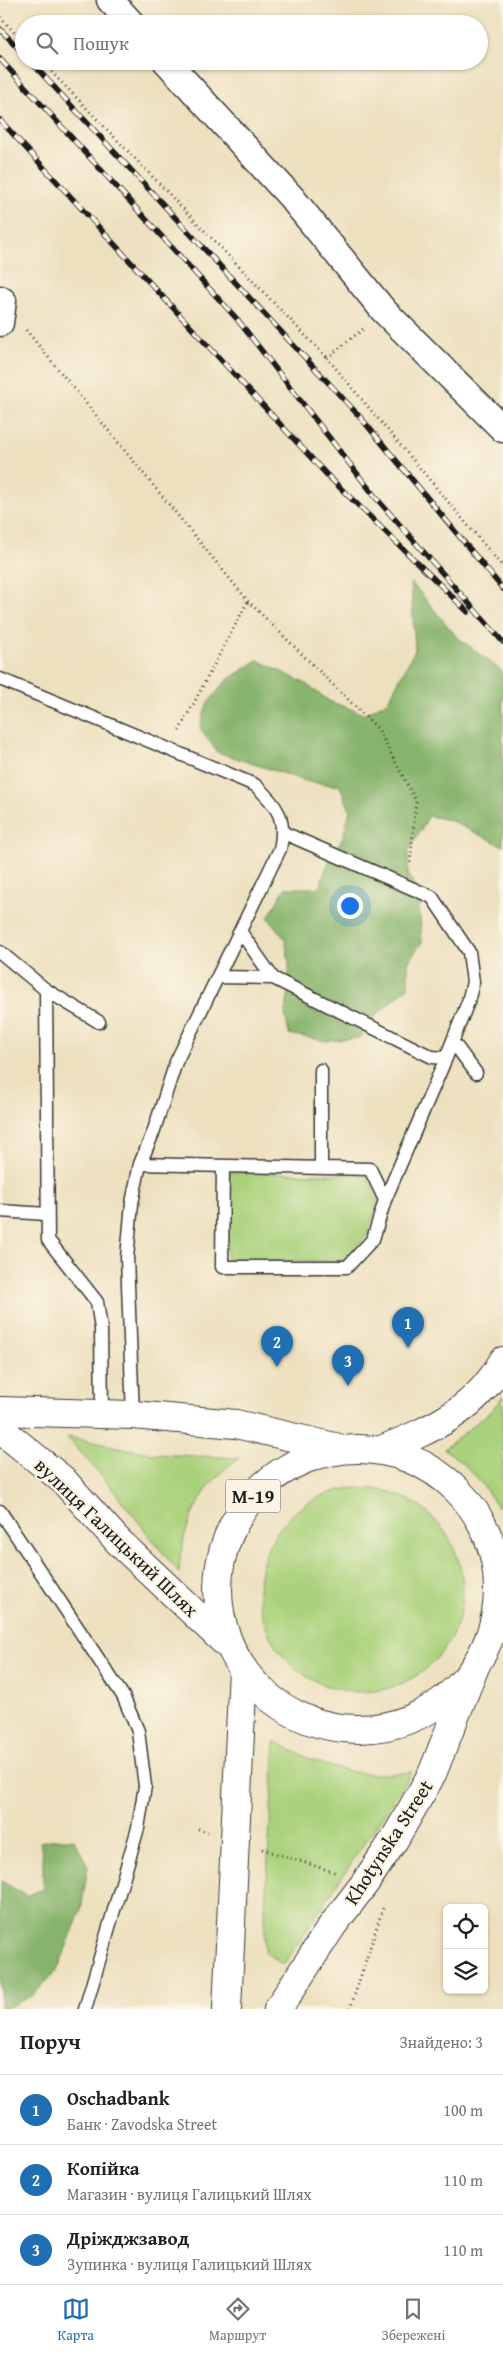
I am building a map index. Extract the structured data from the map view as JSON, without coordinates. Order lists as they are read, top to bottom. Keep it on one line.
{"streets":{"main road":["М-19","вулиця Галицький Шлях","Khotynska Street"]},"crossings":[["М-19","вулиця Галицький Шлях"],["М-19","Khotynska Street"]],"page":{"search":"Пошук","pins":["1","2","3"],"heading":["Поруч","Знайдено: 3"],"list":[{"mark":"1","name":"Oschadbank","note":"Банк · Zavodska Street","value":"100 m"},{"mark":"2","name":"Копійка","note":"Магазин · вулиця Галицький Шлях","value":"110 m"},{"mark":"3","name":"Дріжджзавод","note":"Зупинка · вулиця Галицький Шлях","value":"110 m"}],"nav":["Карта","Маршрут","Збережені"]}}
